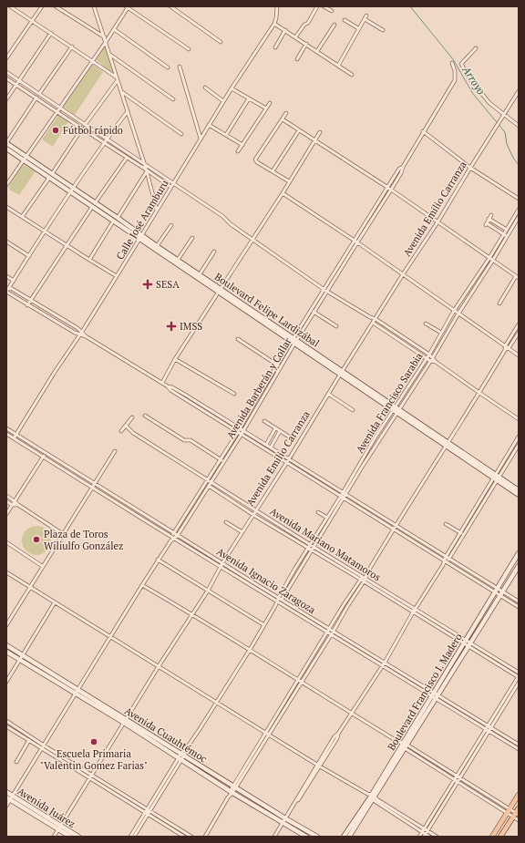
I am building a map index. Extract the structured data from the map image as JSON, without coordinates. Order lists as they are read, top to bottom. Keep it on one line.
{"streets":{"main road":["Boulevard Felipe Lardizábal","Boulevard Francisco I. Madero","Avenida Cuauhtémoc","Avenida Juárez"],"street":["Avenida Emilio Carranza","Calle José Aramburu","Avenida Barberán y Collar","Avenida Francisco Sarabia","Avenida Mariano Matamoros","Avenida Ignacio Zaragoza"]},"crossings":[["Avenida Emilio Carranza","Boulevard Felipe Lardizábal"],["Avenida Emilio Carranza","Avenida Mariano Matamoros"],["Avenida Emilio Carranza","Avenida Ignacio Zaragoza"],["Avenida Emilio Carranza","Avenida Cuauhtémoc"],["Avenida Emilio Carranza","Avenida Juárez"],["Calle José Aramburu","Boulevard Felipe Lardizábal"],["Calle José Aramburu","Avenida Ignacio Zaragoza"],["Boulevard Felipe Lardizábal","Avenida Barberán y Collar"],["Boulevard Felipe Lardizábal","Avenida Francisco Sarabia"],["Avenida Barberán y Collar","Avenida Mariano Matamoros"],["Avenida Barberán y Collar","Avenida Ignacio Zaragoza"],["Avenida Barberán y Collar","Avenida Cuauhtémoc"],["Avenida Barberán y Collar","Avenida Juárez"],["Avenida Francisco Sarabia","Avenida Mariano Matamoros"],["Avenida Francisco Sarabia","Avenida Ignacio Zaragoza"],["Avenida Francisco Sarabia","Avenida Cuauhtémoc"],["Avenida Mariano Matamoros","Boulevard Francisco I. Madero"],["Avenida Ignacio Zaragoza","Boulevard Francisco I. Madero"]],"water":["Arroyo"],"places":{"other":["Fútbol rápido","Plaza de Toros Wiliulfo González","Escuela Primaria \"Valentin Gomez Farias\""],"health":["SESA","IMSS"]}}
